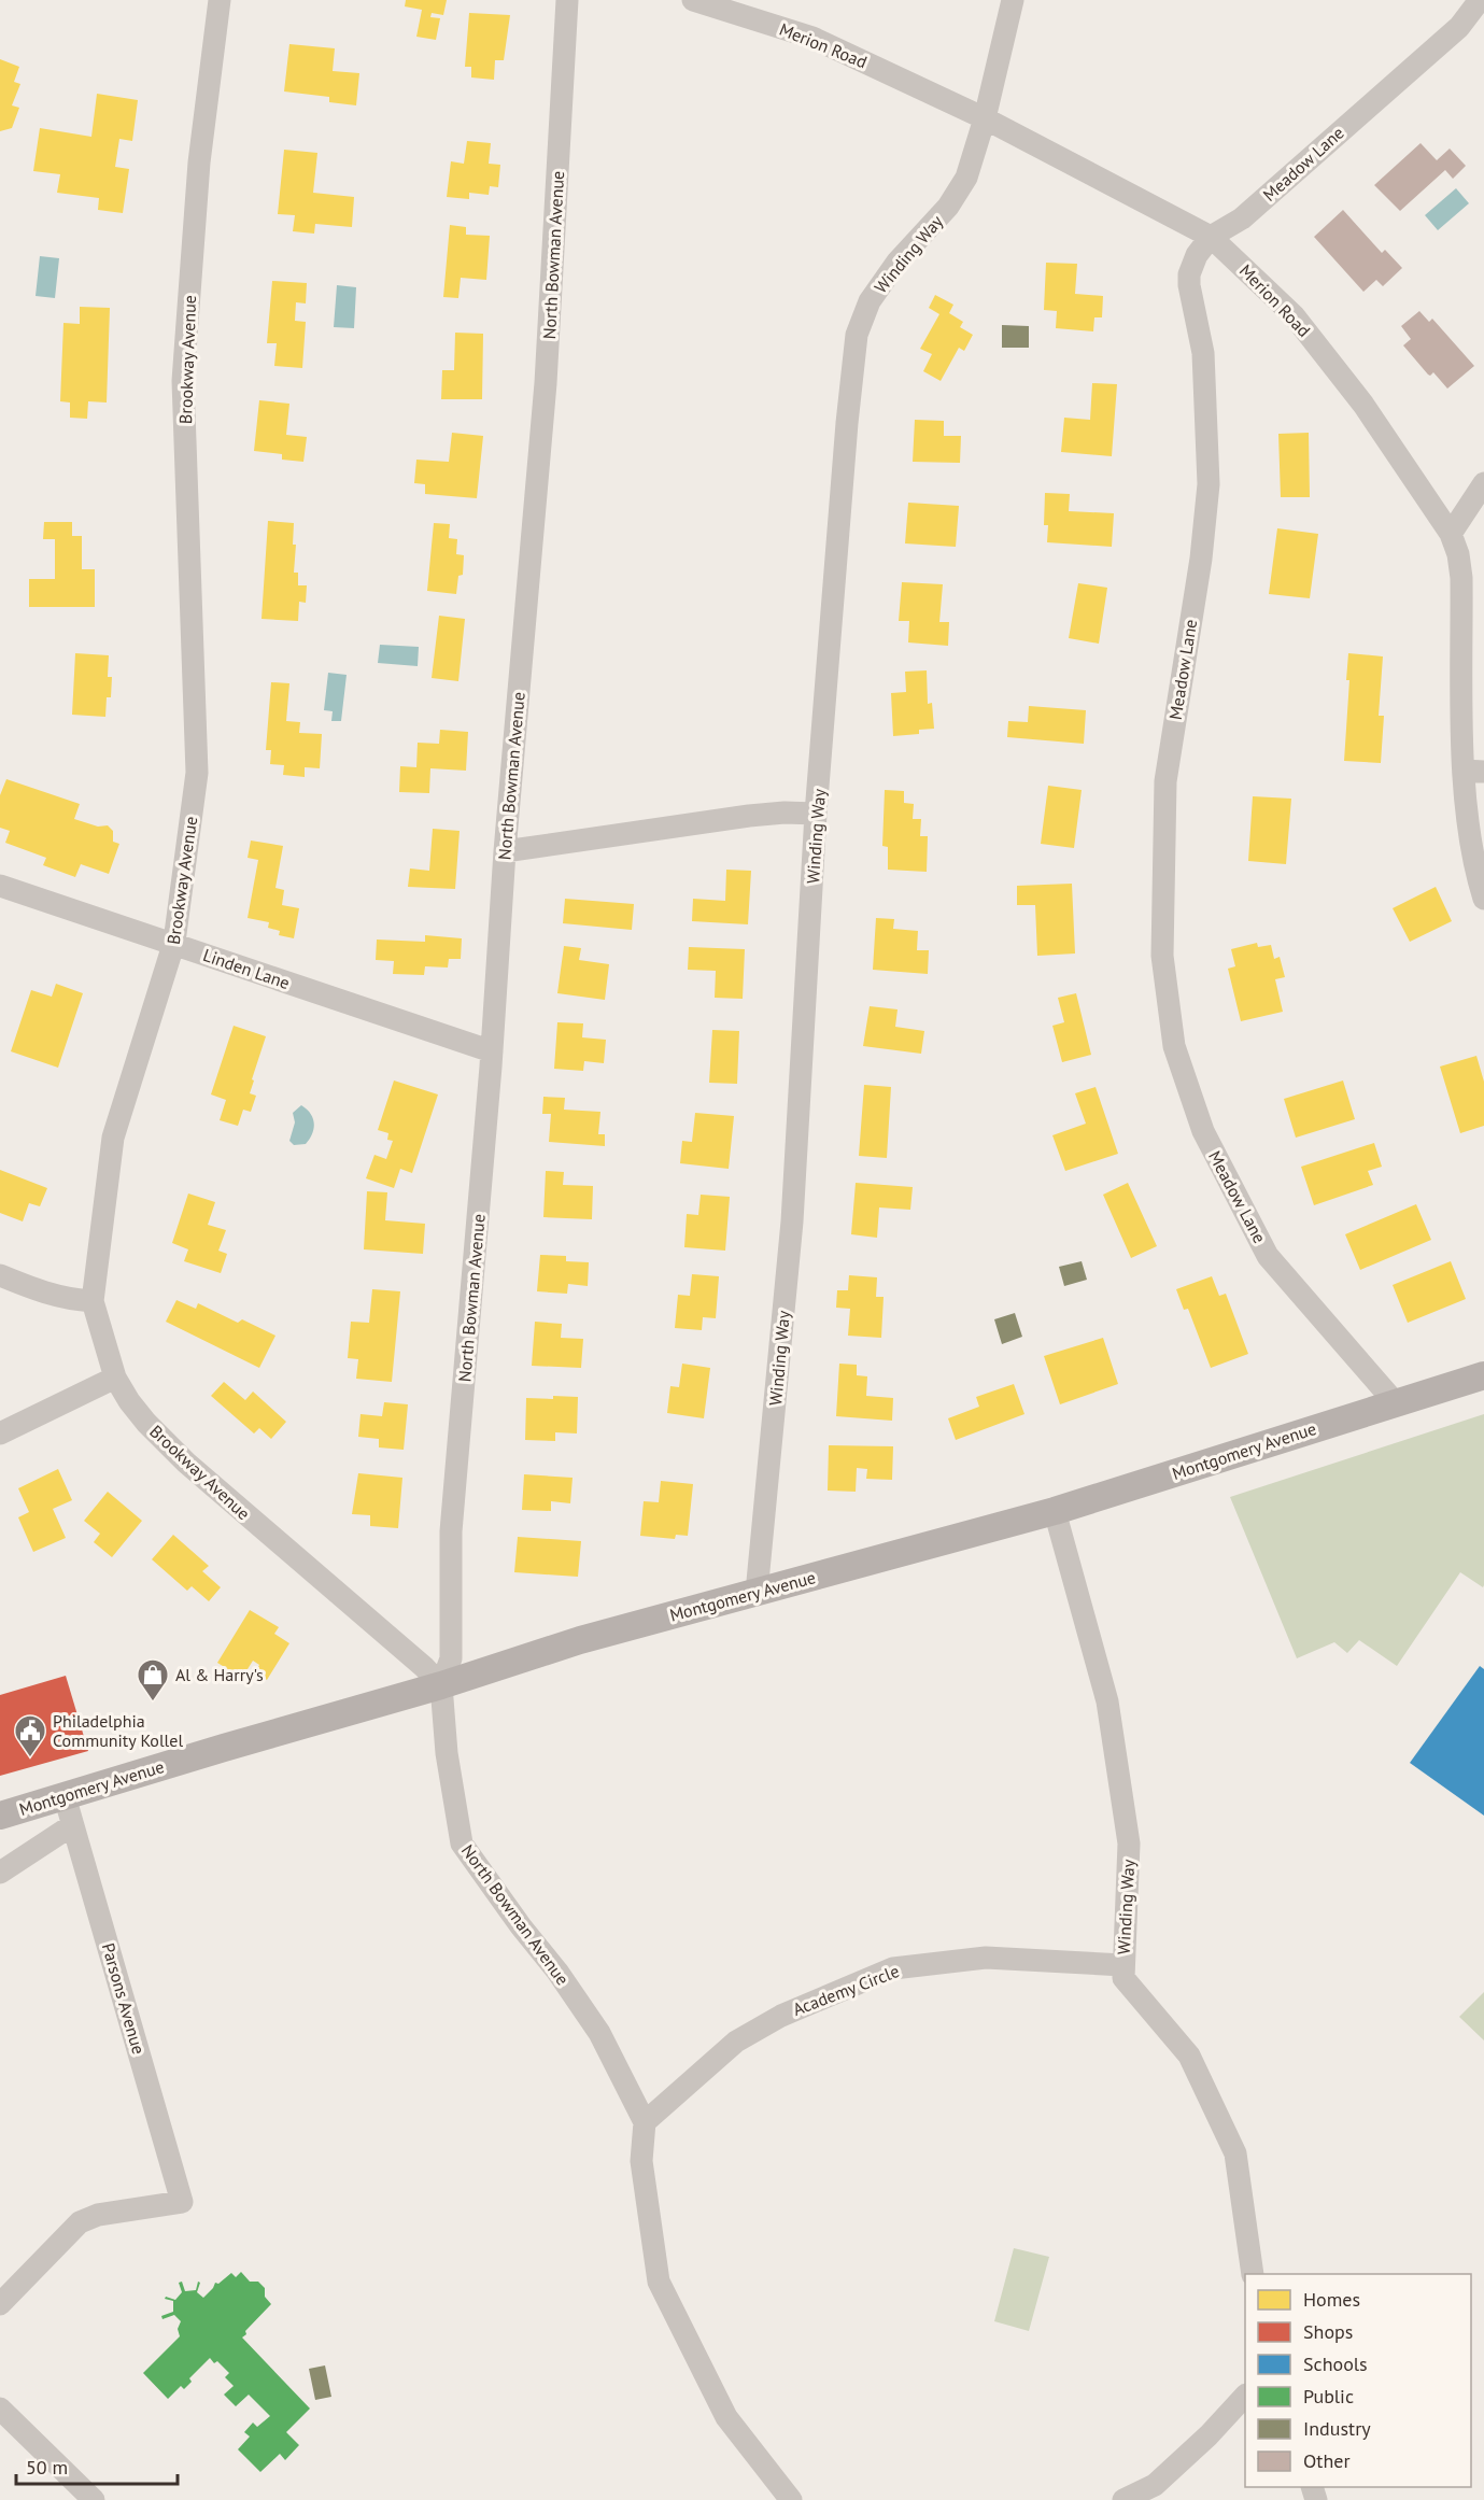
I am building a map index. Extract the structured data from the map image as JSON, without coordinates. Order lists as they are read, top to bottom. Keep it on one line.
{"streets":{"main road":["Montgomery Avenue"],"street":["Merion Road","Meadow Lane","Winding Way","North Bowman Avenue","Brookway Avenue","Linden Lane","Academy Circle","Parsons Avenue"]},"crossings":[["Merion Road","Meadow Lane"],["Merion Road","Winding Way"],["Meadow Lane","Montgomery Avenue"],["Winding Way","Montgomery Avenue"],["Winding Way","Academy Circle"],["North Bowman Avenue","Brookway Avenue"],["North Bowman Avenue","Linden Lane"],["North Bowman Avenue","Montgomery Avenue"],["North Bowman Avenue","Academy Circle"],["Brookway Avenue","Linden Lane"],["Brookway Avenue","Montgomery Avenue"],["Montgomery Avenue","Parsons Avenue"]],"places":{"shop":["Al & Harry's"],"public building":["Philadelphia Community Kollel"]},"legend":["Homes","Shops","Schools","Public","Industry","Other"],"scale_bar":"50 m"}
